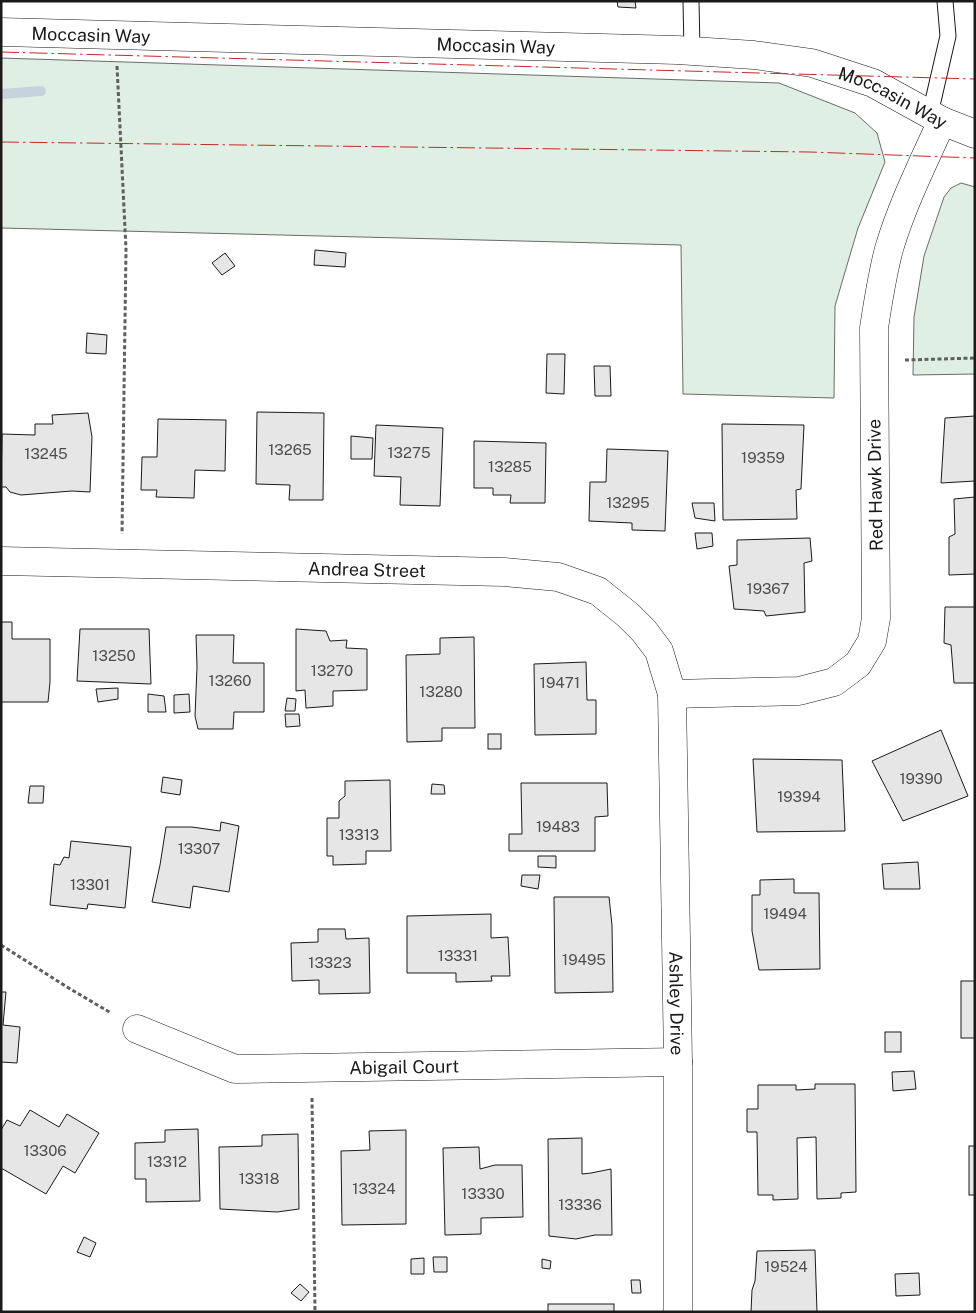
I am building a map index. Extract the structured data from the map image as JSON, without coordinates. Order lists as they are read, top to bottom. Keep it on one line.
{"streets":{"street":["Moccasin Way","Red Hawk Drive","Andrea Street","Ashley Drive","Abigail Court"]},"crossings":[["Moccasin Way","Red Hawk Drive"],["Red Hawk Drive","Andrea Street"],["Red Hawk Drive","Ashley Drive"],["Andrea Street","Ashley Drive"],["Ashley Drive","Abigail Court"]],"house_numbers":["13265","13275","13245","19359","13285","13295","19367","13250","13270","13260","19471","13280","19390","19394","19483","13313","13307","13301","19494","13331","19495","13323","13306","13312","13318","13324","13330","13336","19524"]}
